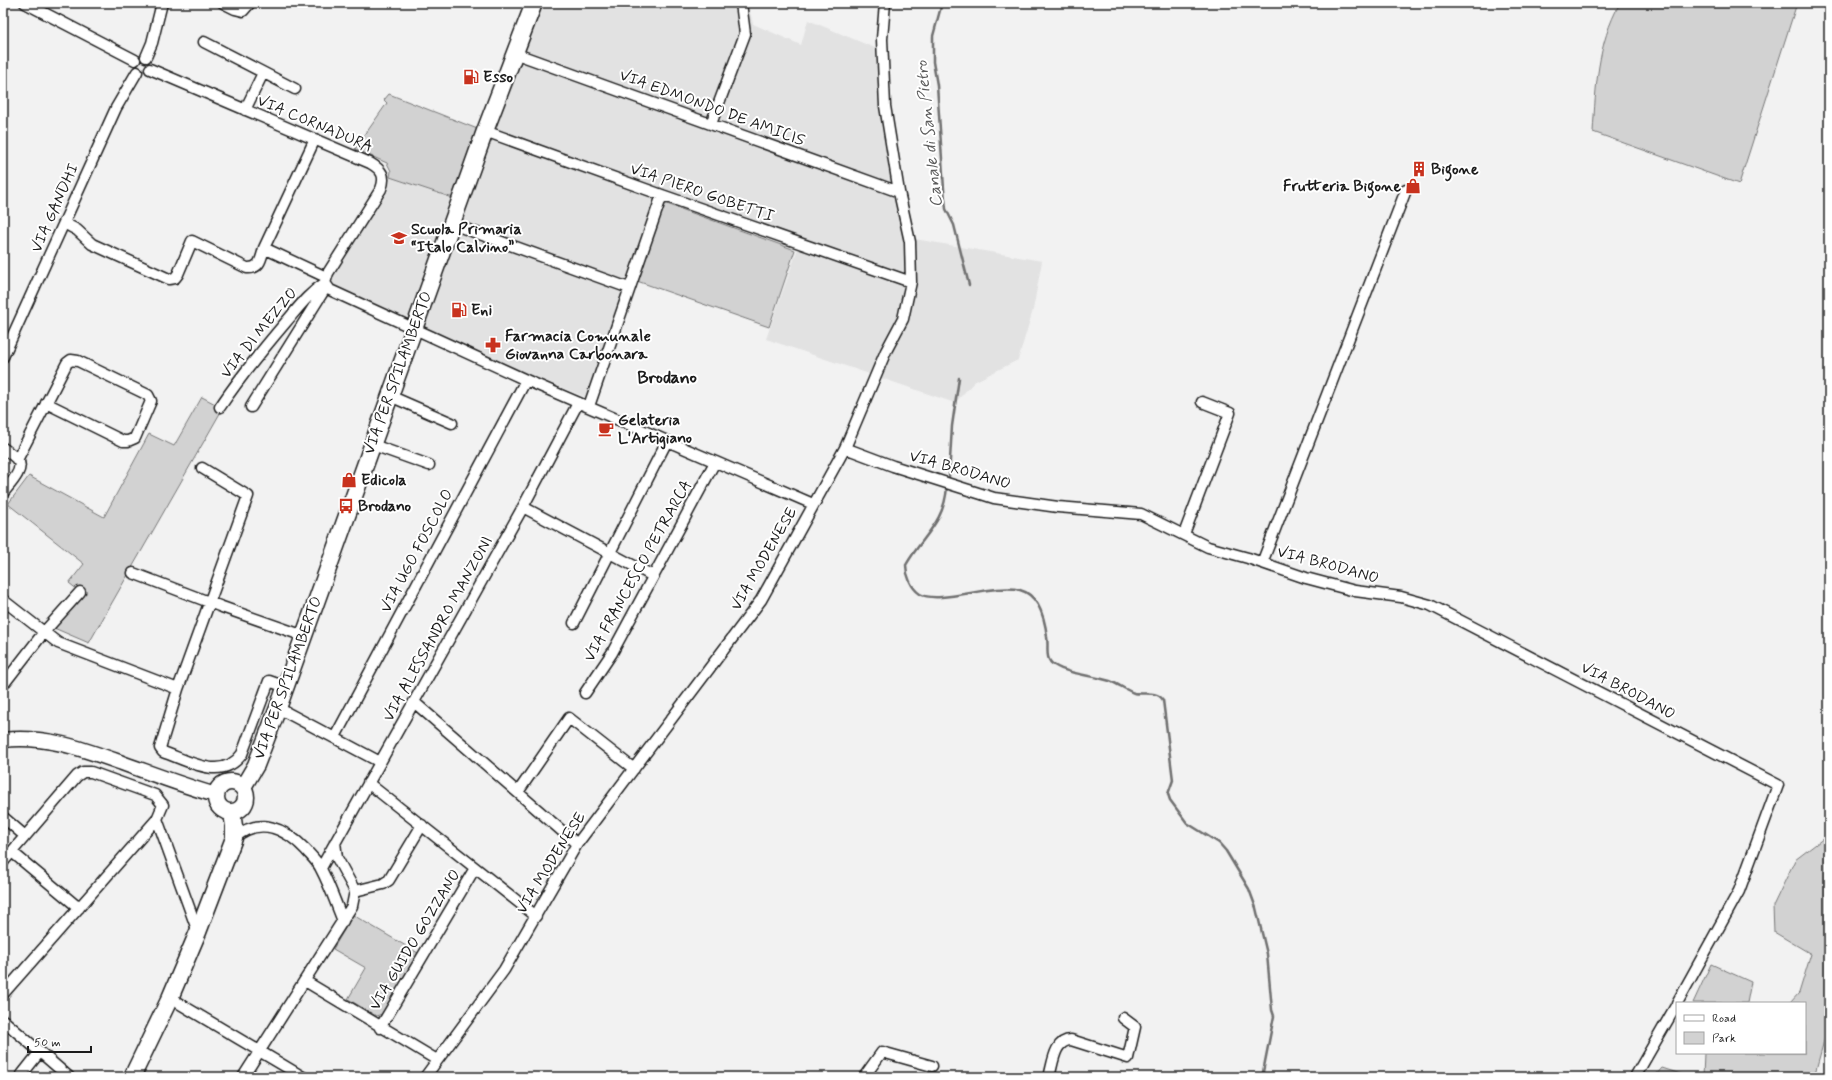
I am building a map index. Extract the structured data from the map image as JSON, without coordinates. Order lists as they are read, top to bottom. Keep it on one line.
{"streets":{"main road":["VIA PER SPILAMBERTO"],"street":["VIA EDMONDO DE AMICIS","VIA CORNADURA","VIA PIERO GOBETTI","VIA GANDHI","VIA DI MEZZO","VIA BRODANO","VIA UGO FOSCOLO","VIA MODENESE","VIA FRANCESCO PETRARCA","VIA ALESSANDRO MANZONI","VIA GUIDO GOZZANO"]},"crossings":[["VIA EDMONDO DE AMICIS","VIA PER SPILAMBERTO"],["VIA EDMONDO DE AMICIS","VIA MODENESE"],["VIA CORNADURA","VIA GANDHI"],["VIA CORNADURA","VIA DI MEZZO"],["VIA PIERO GOBETTI","VIA PER SPILAMBERTO"],["VIA PIERO GOBETTI","VIA MODENESE"],["VIA BRODANO","VIA MODENESE"]],"districts":["Brodano"],"water":["Canale di San Pietro"],"places":{"fuel station":["Esso","Eni"],"building":["Bigone"],"shop":["Frutteria Bigone","Edicola"],"school or university":["Scuola Primaria “Italo Calvino”"],"pharmacy":["Farmacia Comunale Giovanna Carbonara"],"cafe":["Gelateria L'Artigiano"],"bus stop":["Brodano"]},"legend":["Road","Park"],"scale_bar":"50 m"}
